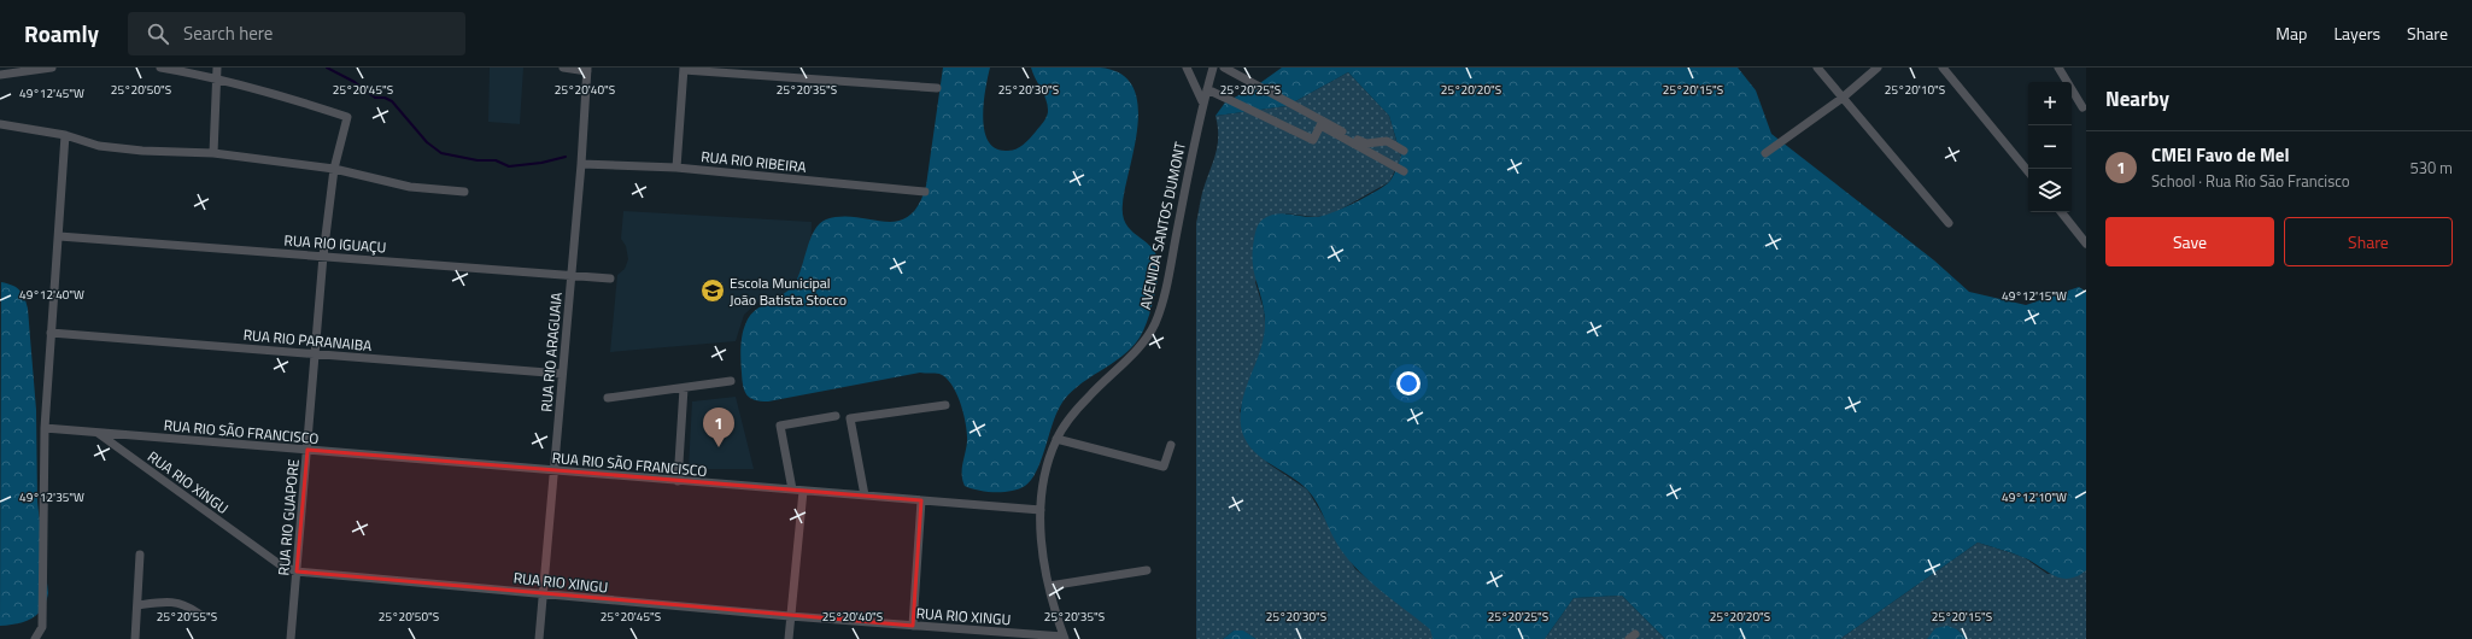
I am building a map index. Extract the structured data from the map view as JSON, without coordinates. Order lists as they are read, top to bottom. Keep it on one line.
{"streets":{"street":["RUA RIO RIBEIRA","AVENIDA SANTOS DUMONT","RUA RIO IGUAÇU","RUA RIO PARANAIBA","RUA RIO ARAGUAIA","RUA RIO SÃO FRANCISCO","RUA RIO XINGU","RUA RIO GUAPORE"]},"crossings":[["RUA RIO RIBEIRA","RUA RIO ARAGUAIA"],["AVENIDA SANTOS DUMONT","RUA RIO SÃO FRANCISCO"],["AVENIDA SANTOS DUMONT","RUA RIO XINGU"],["RUA RIO IGUAÇU","RUA RIO ARAGUAIA"],["RUA RIO IGUAÇU","RUA RIO GUAPORE"],["RUA RIO PARANAIBA","RUA RIO ARAGUAIA"],["RUA RIO PARANAIBA","RUA RIO GUAPORE"],["RUA RIO ARAGUAIA","RUA RIO SÃO FRANCISCO"],["RUA RIO ARAGUAIA","RUA RIO XINGU"],["RUA RIO SÃO FRANCISCO","RUA RIO XINGU"],["RUA RIO SÃO FRANCISCO","RUA RIO GUAPORE"],["RUA RIO XINGU","RUA RIO GUAPORE"]],"places":{"school or university":["Escola Municipal João Batista Stocco"]},"page":{"header":"Roamly","search":"Search here","nav":["Map","Layers","Share"],"heading":"Nearby","map_buttons":["+","−"],"list":[{"mark":"1","name":"CMEI Favo de Mel","note":"School · Rua Rio São Francisco","value":"530 m"}],"buttons":["Save","Share"],"pins":"1"},"coordinates":["25°20'50\"S","25°20'45\"S","25°20'40\"S","25°20'35\"S","25°20'30\"S","25°20'25\"S","25°20'15\"S","25°20'10\"S","25°20'20\"S","49°12'45\"W","49°12'40\"W","49°12'15\"W","49°12'35\"W","49°12'10\"W","25°20'55\"S"]}
